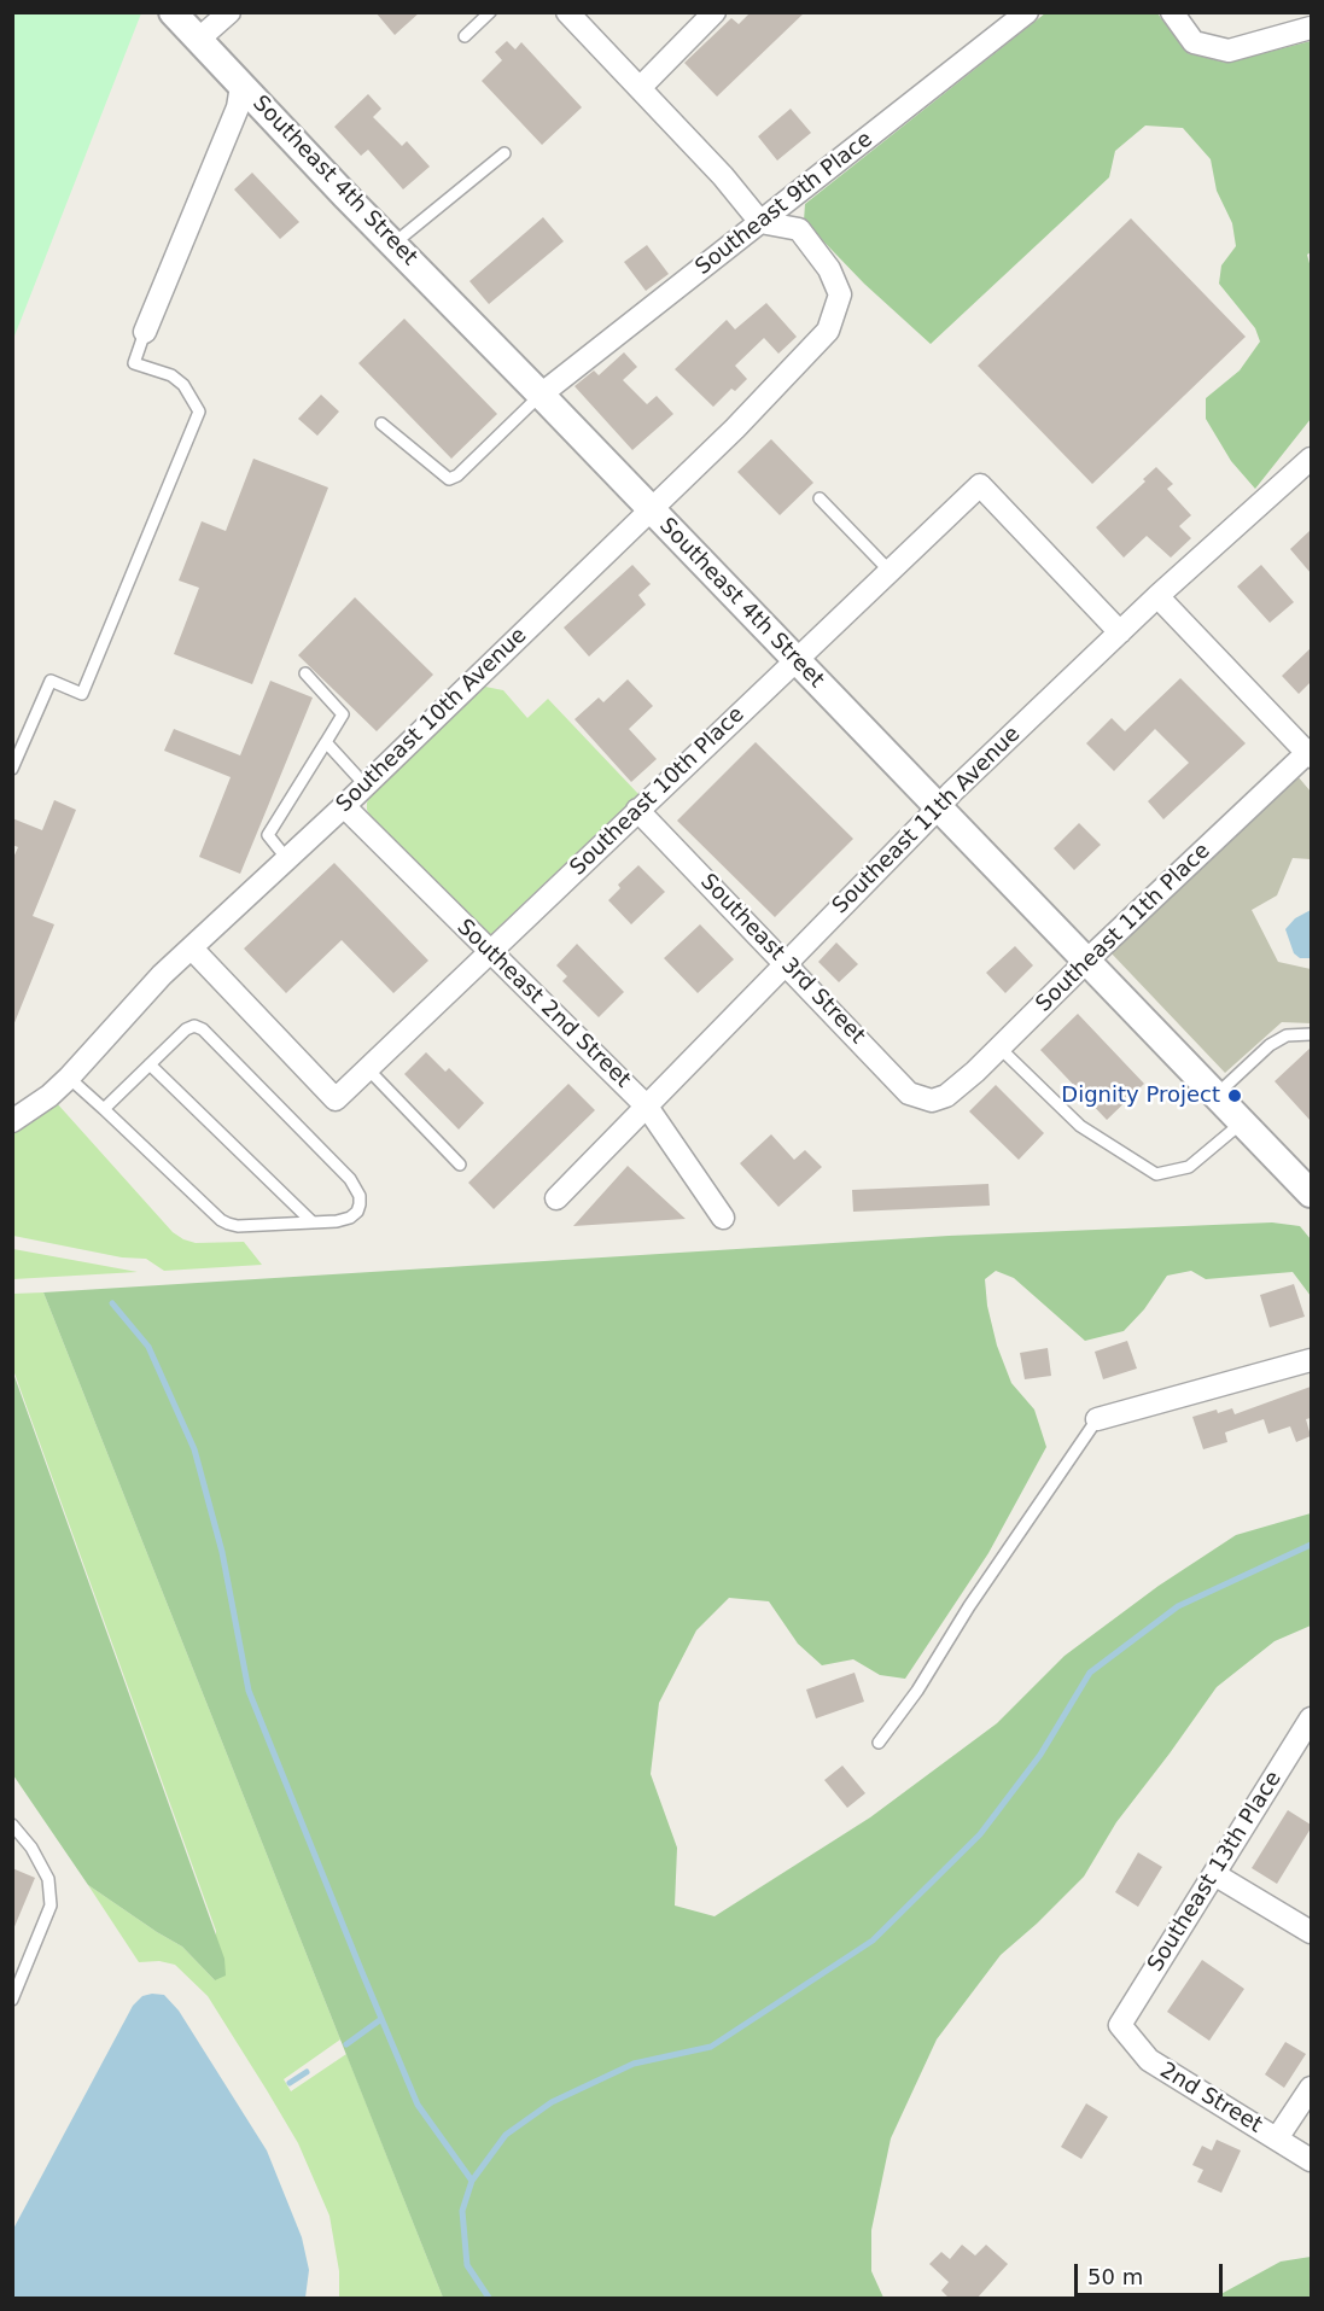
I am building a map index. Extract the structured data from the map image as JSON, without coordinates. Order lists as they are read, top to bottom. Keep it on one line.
{"streets":{"street":["Southeast 4th Street","Southeast 9th Place","Southeast 10th Avenue","Southeast 10th Place","Southeast 11th Avenue","Southeast 11th Place","Southeast 3rd Street","Southeast 2nd Street","Southeast 13th Place","2nd Street"]},"crossings":[["Southeast 4th Street","Southeast 9th Place"],["Southeast 4th Street","Southeast 10th Avenue"],["Southeast 4th Street","Southeast 10th Place"],["Southeast 4th Street","Southeast 11th Avenue"],["Southeast 4th Street","Southeast 11th Place"],["Southeast 9th Place","Southeast 10th Avenue"],["Southeast 10th Avenue","Southeast 10th Place"],["Southeast 10th Avenue","Southeast 2nd Street"],["Southeast 10th Place","Southeast 11th Avenue"],["Southeast 10th Place","Southeast 3rd Street"],["Southeast 10th Place","Southeast 2nd Street"],["Southeast 11th Avenue","Southeast 3rd Street"],["Southeast 11th Avenue","Southeast 2nd Street"],["Southeast 11th Place","Southeast 3rd Street"],["Southeast 13th Place","2nd Street"]],"places":["Dignity Project"],"scale_bar":"50 m"}
